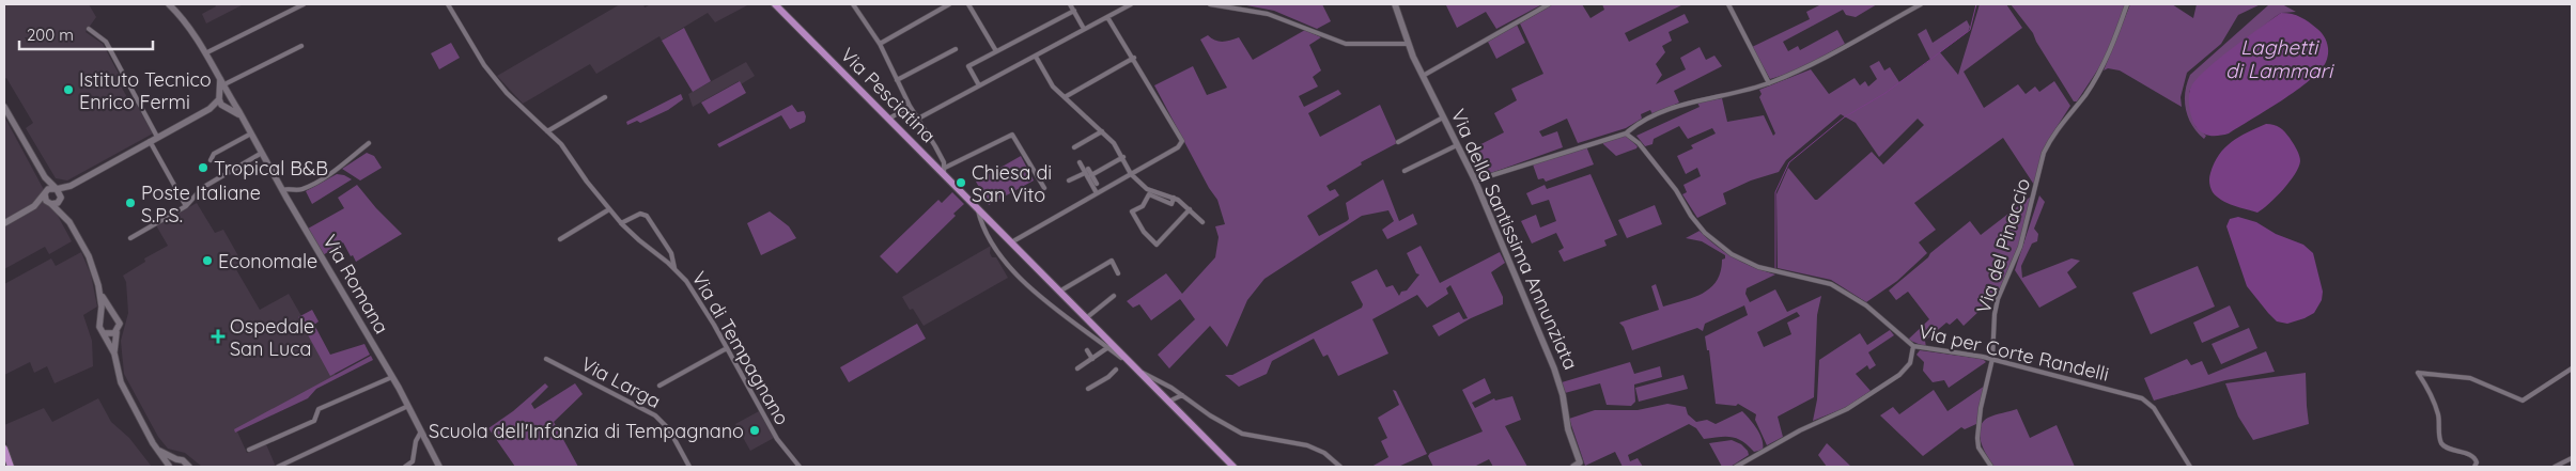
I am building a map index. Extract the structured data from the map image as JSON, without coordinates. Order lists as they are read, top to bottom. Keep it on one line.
{"streets":{"main road":["Via Pesciatina"],"street":["Via della Santissima Annunziata","Via del Pinaccio","Via Romana","Via di Tempagnano","Via per Corte Randelli","Via Larga"]},"crossings":[["Via del Pinaccio","Via per Corte Randelli"]],"water":["Laghetti di Lammari"],"places":{"other":["Istituto Tecnico Enrico Fermi","Tropical B&B","Chiesa di San Vito","Poste Italiane S.P.S.","Economale","Scuola dell'Infanzia di Tempagnano"],"health":["Ospedale San Luca"]},"scale_bar":"200 m"}
